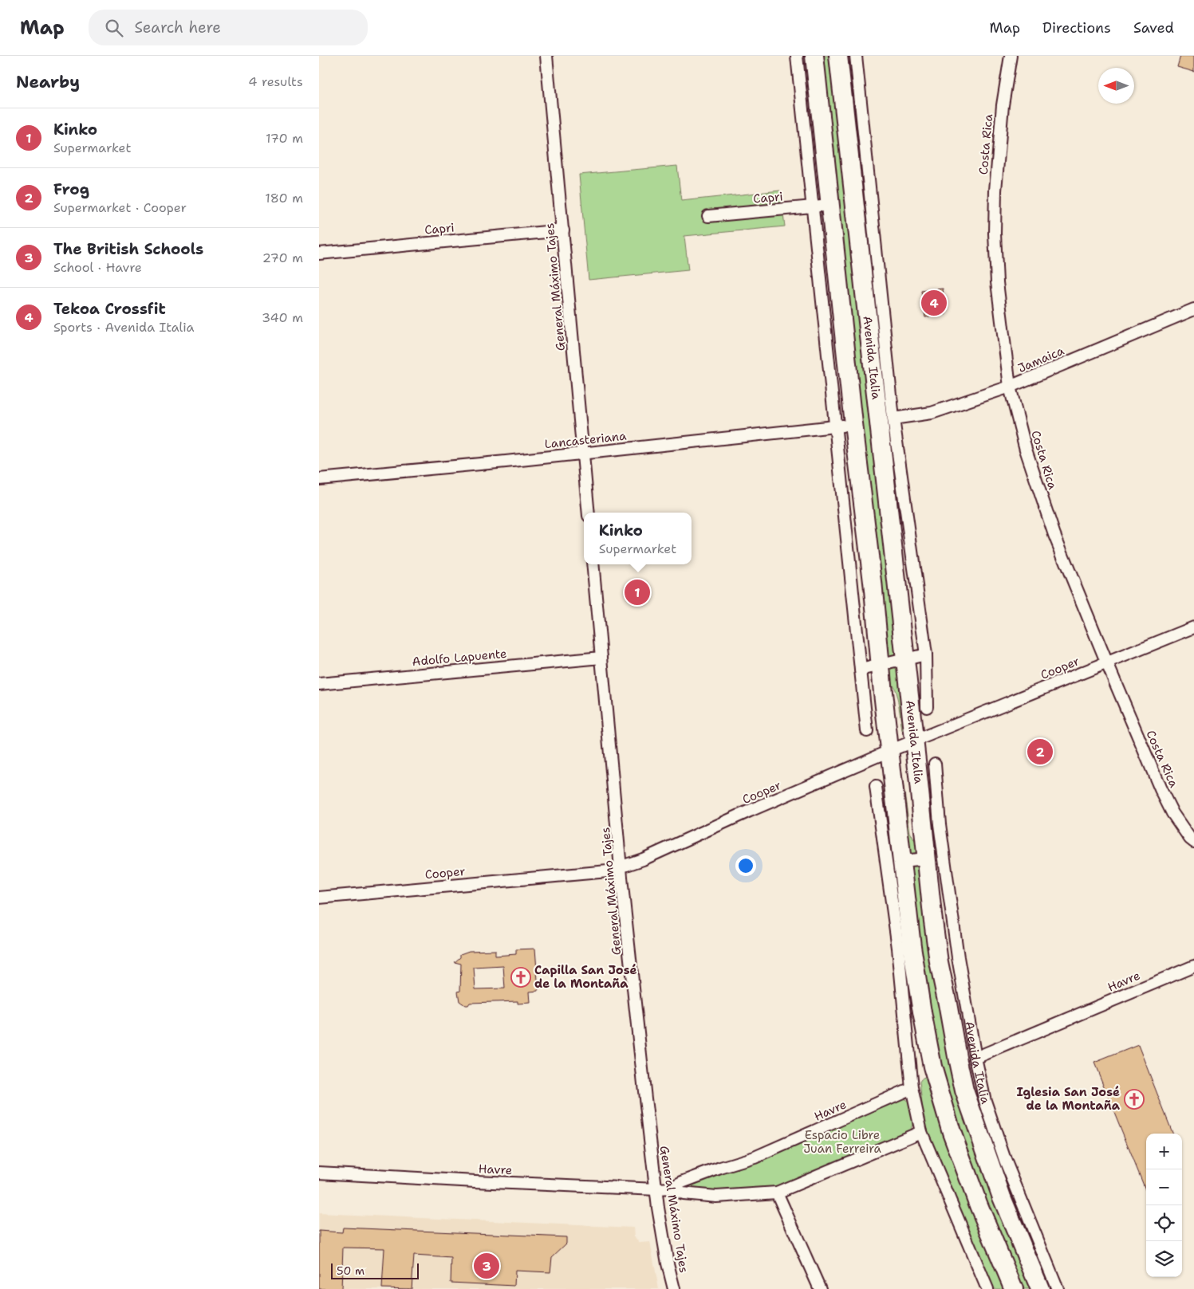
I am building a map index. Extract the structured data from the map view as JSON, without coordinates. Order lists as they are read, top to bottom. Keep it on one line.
{"streets":{"main road":["Avenida Italia"],"street":["Costa Rica","Capri","General Máximo Tajes","Jamaica","Lancasteriana","Adolfo Lapuente","Cooper","Havre"]},"crossings":[["Costa Rica","Jamaica"],["Costa Rica","Cooper"],["Capri","General Máximo Tajes"],["Capri","Avenida Italia"],["General Máximo Tajes","Lancasteriana"],["General Máximo Tajes","Adolfo Lapuente"],["General Máximo Tajes","Cooper"],["General Máximo Tajes","Havre"],["Avenida Italia","Jamaica"],["Avenida Italia","Lancasteriana"],["Avenida Italia","Cooper"],["Avenida Italia","Havre"]],"parks":["Espacio Libre Juan Ferreira"],"places":{"church":["Capilla San José de la Montaña","Iglesia San José de la Montaña"]},"scale_bar":"50 m","north":"left","page":{"header":"Map","search":"Search here","nav":["Map","Directions","Saved"],"heading":["Nearby","4 results"],"list":[{"mark":"1","name":"Kinko","note":"Supermarket","value":"170 m"},{"mark":"2","name":"Frog","note":"Supermarket · Cooper","value":"180 m"},{"mark":"3","name":"The British Schools","note":"School · Havre","value":"270 m"},{"mark":"4","name":"Tekoa Crossfit","note":"Sports · Avenida Italia","value":"340 m"}],"pins":["4","1","2","3"],"popup":["Kinko","Supermarket"],"map_buttons":["+","−"],"scale":"50 m"}}
